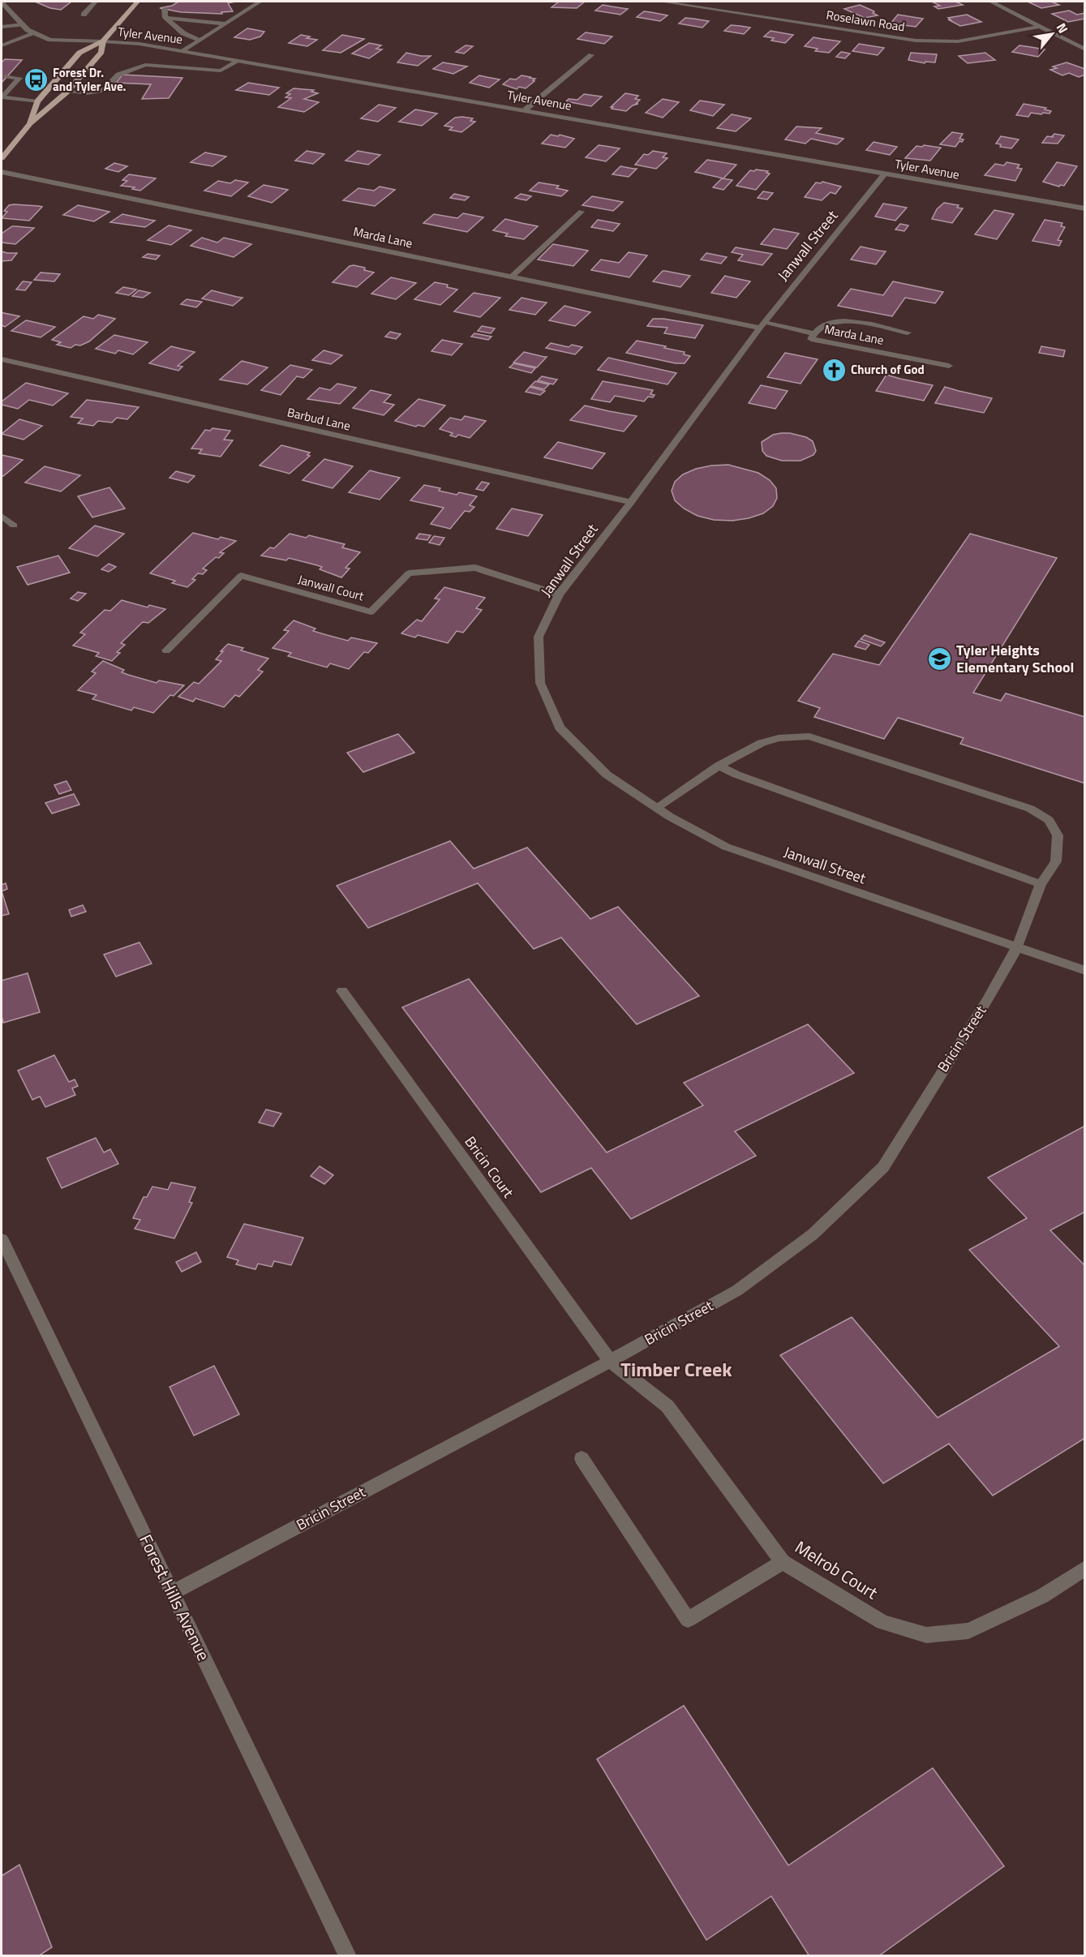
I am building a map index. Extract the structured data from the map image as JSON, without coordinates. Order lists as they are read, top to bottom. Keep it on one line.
{"streets":{"street":["Roselawn Road","Tyler Avenue","Marda Lane","Janwall Street","Barbud Lane","Janwall Court","Bricin Street","Bricin Court","Melrob Court","Forest Hills Avenue"]},"crossings":[["Tyler Avenue","Janwall Street"],["Marda Lane","Janwall Street"],["Janwall Street","Barbud Lane"],["Janwall Street","Janwall Court"],["Janwall Street","Bricin Street"],["Bricin Street","Bricin Court"],["Bricin Street","Melrob Court"],["Bricin Street","Forest Hills Avenue"],["Bricin Court","Melrob Court"]],"districts":["Timber Creek"],"places":{"bus stop":["Forest Dr. and Tyler Ave."],"church":["Church of God"],"school or university":["Tyler Heights Elementary School"]},"north":"top right"}
